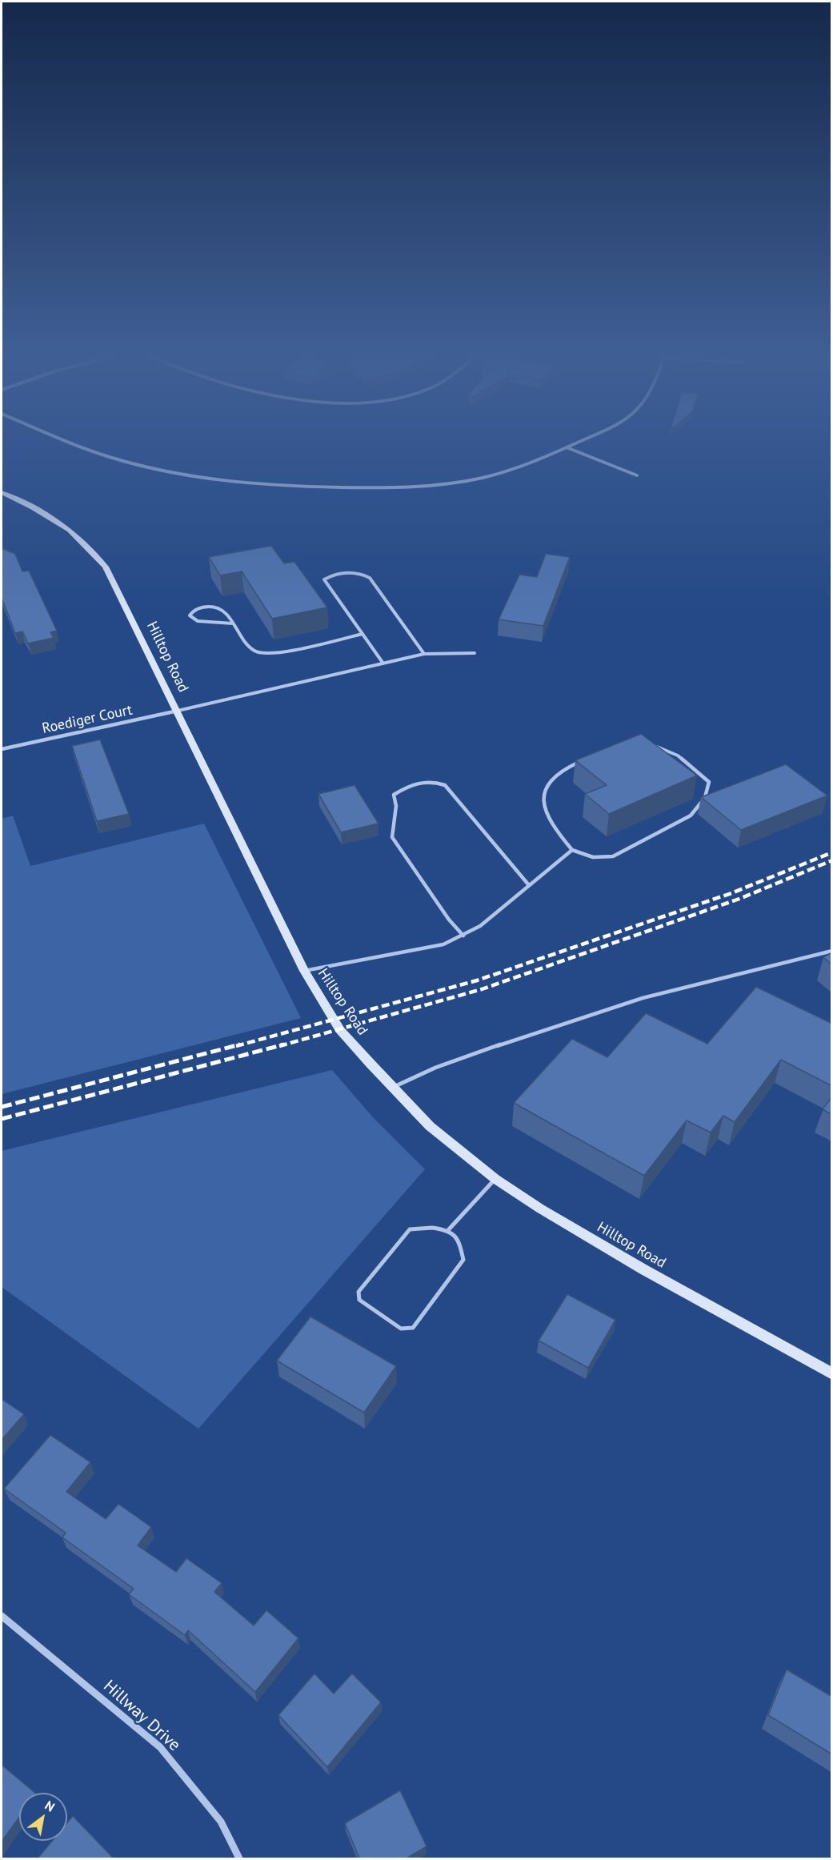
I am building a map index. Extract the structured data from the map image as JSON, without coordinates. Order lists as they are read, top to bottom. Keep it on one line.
{"streets":{"main road":["Hilltop Road"],"street":["Roediger Court","Hillway Drive"]},"crossings":[["Hilltop Road","Roediger Court"]],"north":"top right"}
